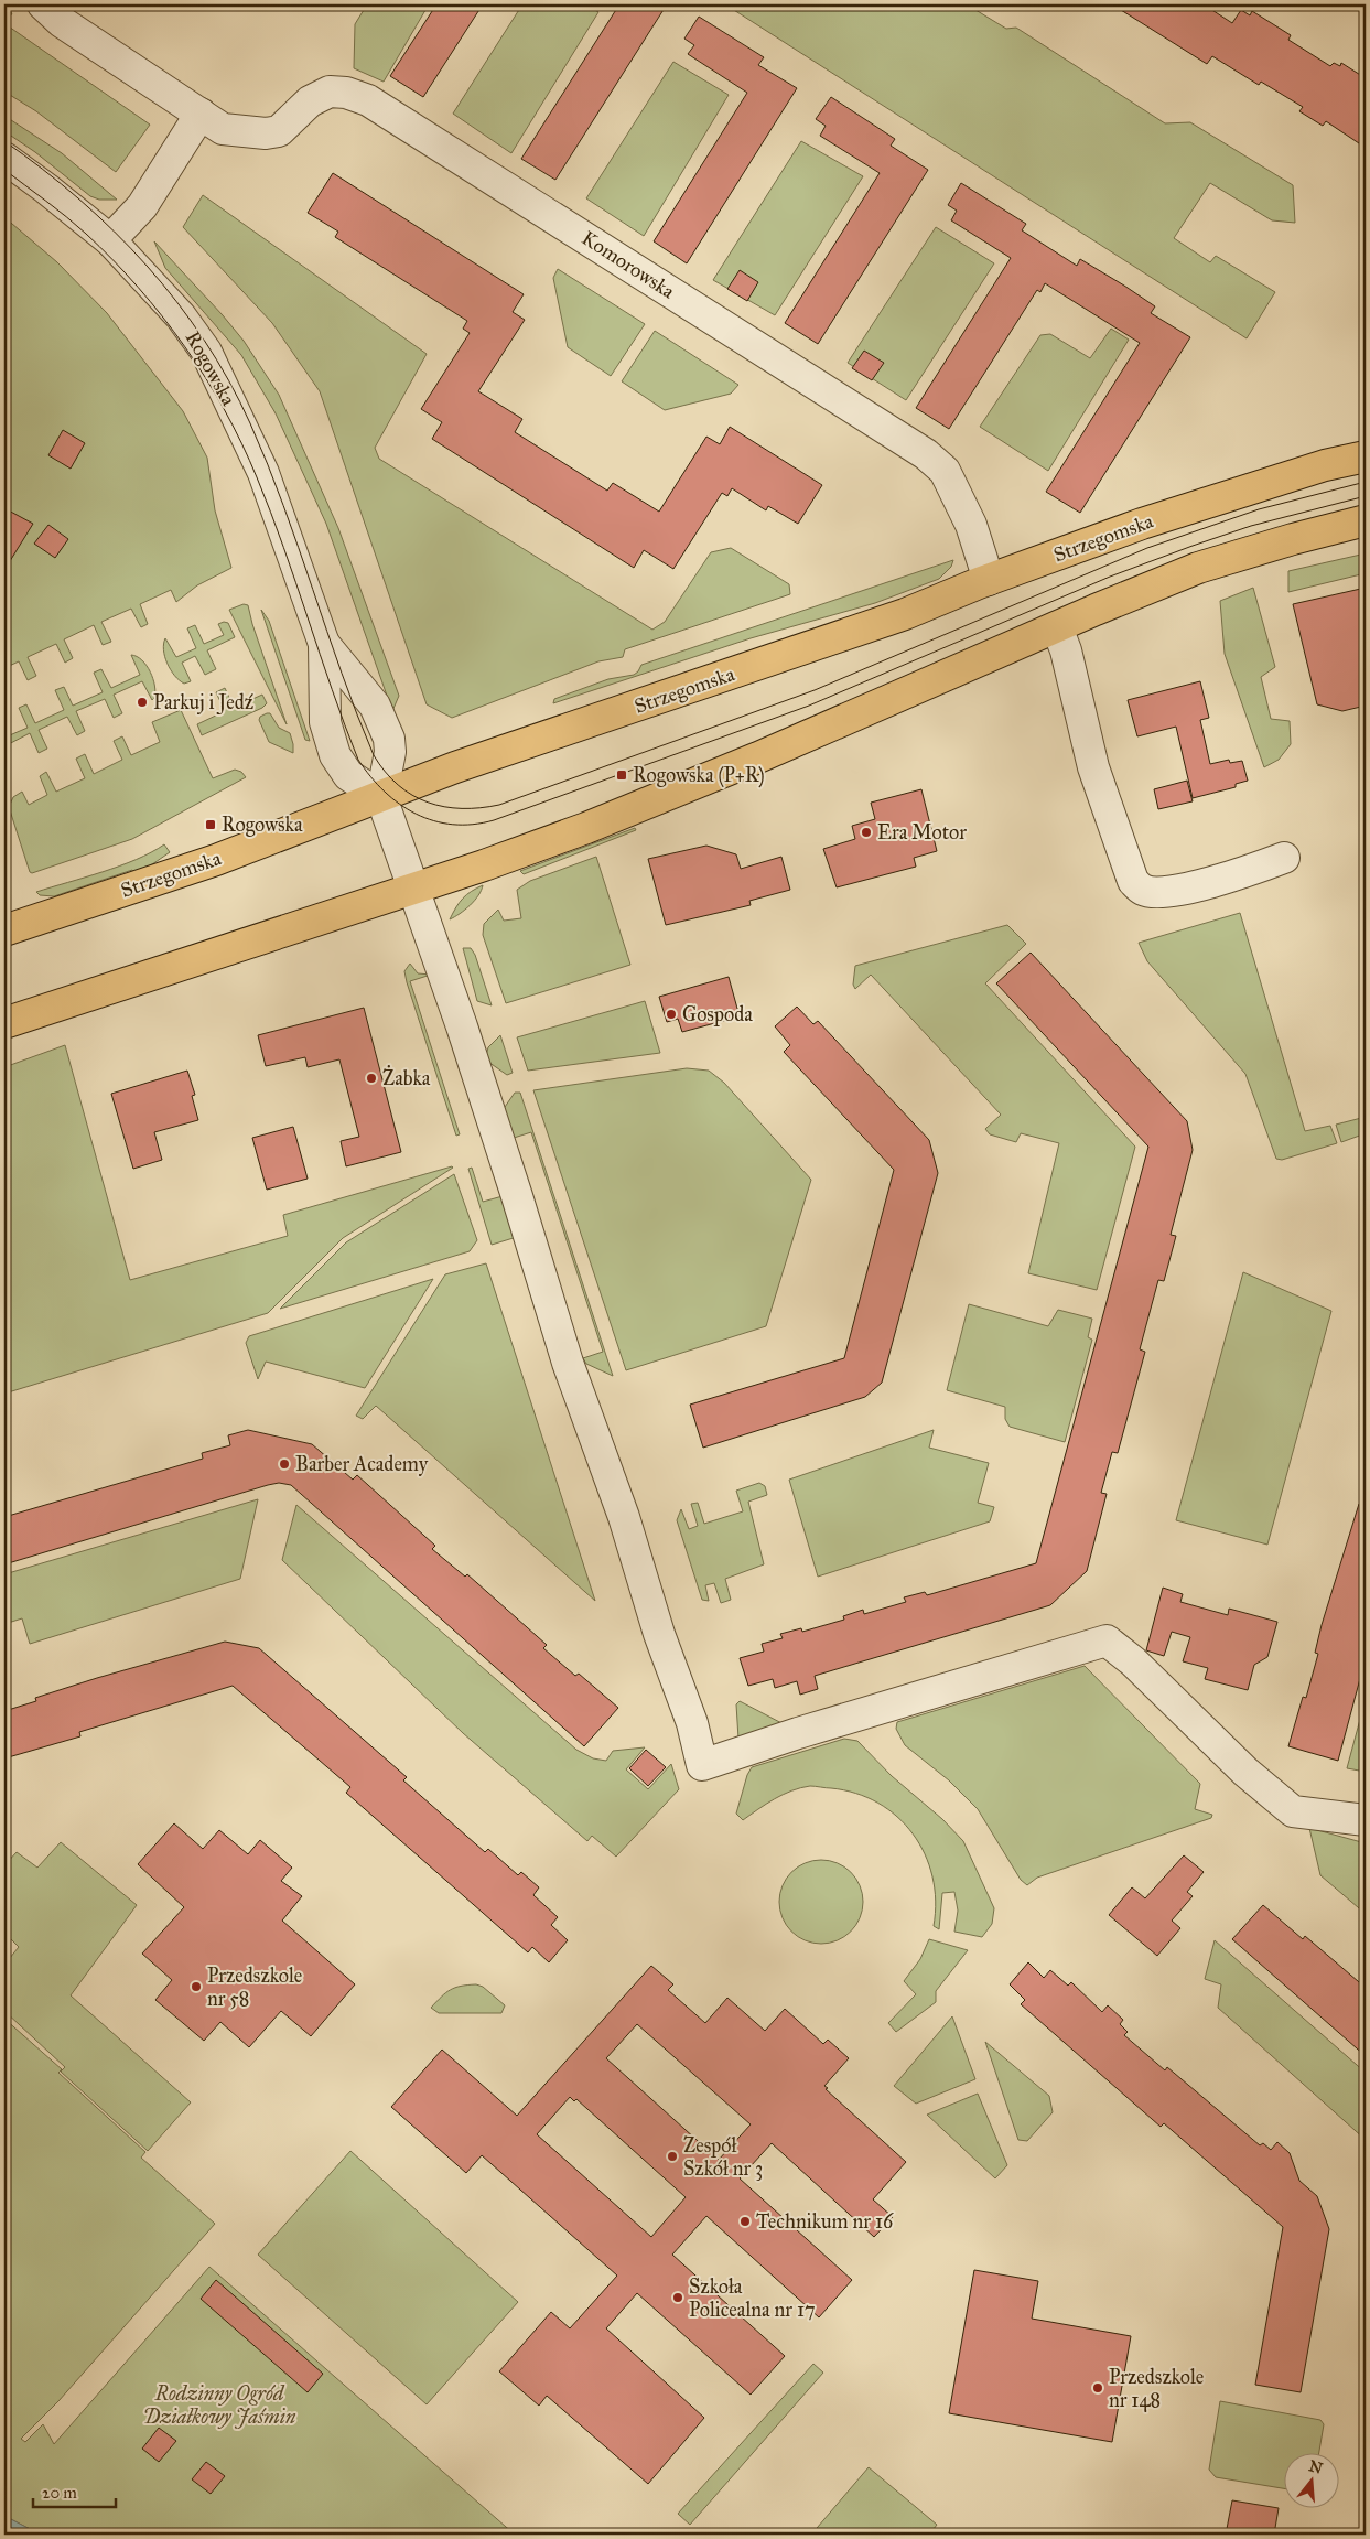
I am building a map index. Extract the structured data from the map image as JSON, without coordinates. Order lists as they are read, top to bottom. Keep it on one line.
{"streets":{"main road":["Strzegomska"],"street":["Komorowska","Rogowska"]},"crossings":[["Komorowska","Strzegomska"],["Rogowska","Strzegomska"]],"parks":["Rodzinny Ogród Działkowy Jaśmin"],"places":{"other":["Parkuj i Jedź","Era Motor","Gospoda","Żabka","Barber Academy","Przedszkole nr 58","Zespół Szkół nr 3","Technikum nr 16","Szkoła Policealna nr 17","Przedszkole nr 148"],"transit":["Rogowska (P+R)","Rogowska"]},"scale_bar":"20 m","north":"top"}
